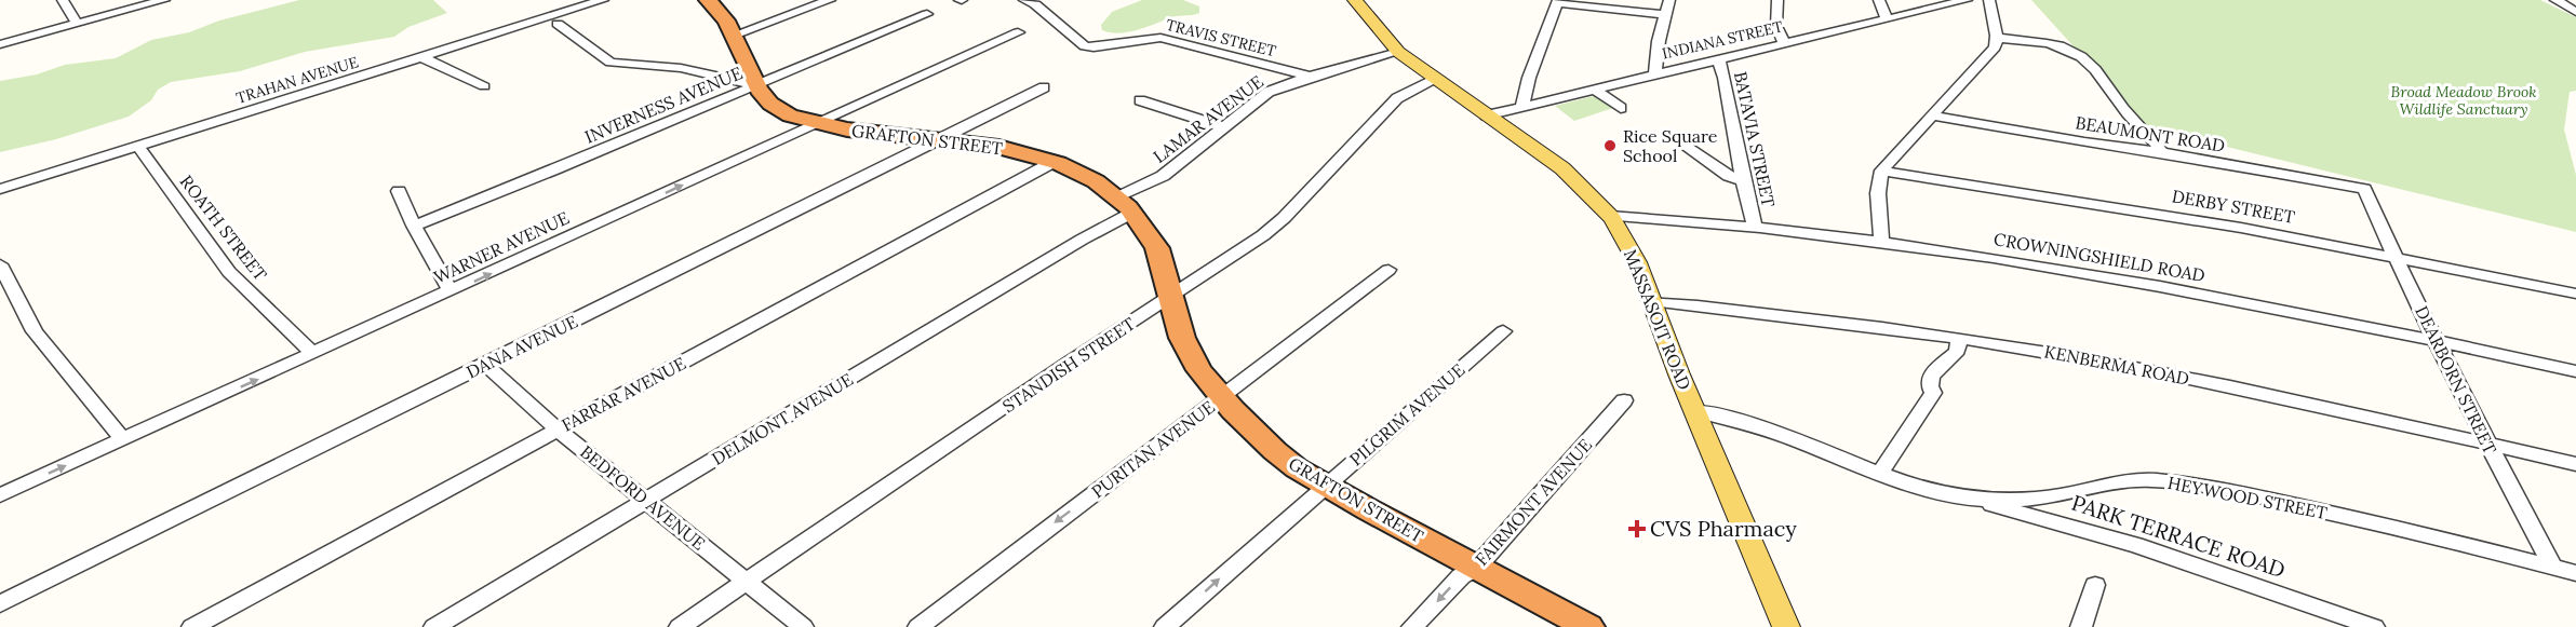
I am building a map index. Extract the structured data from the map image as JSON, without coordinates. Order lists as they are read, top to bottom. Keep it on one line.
{"streets":{"highway":["GRAFTON STREET"],"main road":["MASSASOIT ROAD"],"street":["TRAVIS STREET","INDIANA STREET","TRAHAN AVENUE","INVERNESS AVENUE","LAMAR AVENUE","BEAUMONT ROAD","BATAVIA STREET","DERBY STREET","ROATH STREET","WARNER AVENUE","CROWNINGSHIELD ROAD","DANA AVENUE","STANDISH STREET","KENBERMA ROAD","DEARBORN STREET","FARRAR AVENUE","PILGRIM AVENUE","DELMONT AVENUE","PURITAN AVENUE","BEDFORD AVENUE","HEYWOOD STREET","FAIRMONT AVENUE","PARK TERRACE ROAD"]},"crossings":[["TRAVIS STREET","LAMAR AVENUE"],["INDIANA STREET","BATAVIA STREET"],["INDIANA STREET","MASSASOIT ROAD"],["TRAHAN AVENUE","ROATH STREET"],["INVERNESS AVENUE","GRAFTON STREET"],["LAMAR AVENUE","GRAFTON STREET"],["LAMAR AVENUE","MASSASOIT ROAD"],["LAMAR AVENUE","DELMONT AVENUE"],["BEAUMONT ROAD","DEARBORN STREET"],["GRAFTON STREET","WARNER AVENUE"],["GRAFTON STREET","DANA AVENUE"],["GRAFTON STREET","STANDISH STREET"],["GRAFTON STREET","FARRAR AVENUE"],["GRAFTON STREET","PILGRIM AVENUE"],["GRAFTON STREET","DELMONT AVENUE"],["GRAFTON STREET","PURITAN AVENUE"],["GRAFTON STREET","FAIRMONT AVENUE"],["BATAVIA STREET","CROWNINGSHIELD ROAD"],["DERBY STREET","DEARBORN STREET"],["ROATH STREET","WARNER AVENUE"],["CROWNINGSHIELD ROAD","MASSASOIT ROAD"],["CROWNINGSHIELD ROAD","DEARBORN STREET"],["MASSASOIT ROAD","STANDISH STREET"],["MASSASOIT ROAD","KENBERMA ROAD"],["MASSASOIT ROAD","HEYWOOD STREET"],["DANA AVENUE","BEDFORD AVENUE"],["STANDISH STREET","BEDFORD AVENUE"],["KENBERMA ROAD","DEARBORN STREET"],["DEARBORN STREET","HEYWOOD STREET"],["FARRAR AVENUE","BEDFORD AVENUE"],["DELMONT AVENUE","BEDFORD AVENUE"],["HEYWOOD STREET","PARK TERRACE ROAD"]],"one_way":["WARNER AVENUE","PILGRIM AVENUE","PURITAN AVENUE"],"parks":["Broad Meadow Brook Wildlife Sanctuary"],"places":{"other":["Rice Square School"],"health":["CVS Pharmacy"]}}
